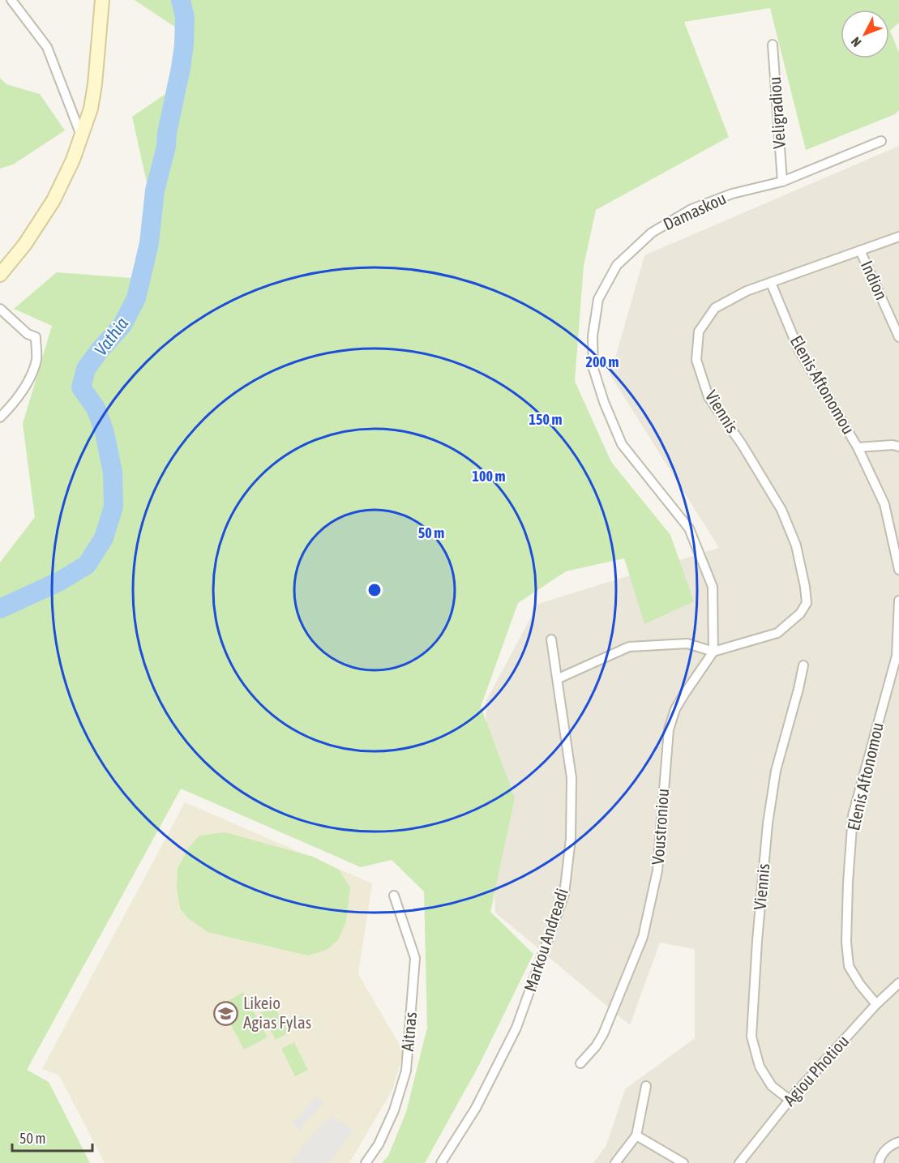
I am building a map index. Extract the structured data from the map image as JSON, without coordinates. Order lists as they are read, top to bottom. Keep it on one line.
{"streets":{"street":["Veligradiou","Damaskou","Indion","Elenis Aftonomou","Viennis","Voustroniou","Markou Andreadi","Aitnas","Agiou Photiou"]},"crossings":[["Veligradiou","Damaskou"],["Damaskou","Viennis"],["Damaskou","Voustroniou"],["Indion","Viennis"],["Elenis Aftonomou","Viennis"],["Elenis Aftonomou","Agiou Photiou"],["Viennis","Voustroniou"],["Viennis","Agiou Photiou"]],"water":["Vathia"],"places":{"school or university":["Likeio Agias Fylas"]},"scale_bar":"50 m","north":"bottom left","rings":["200 m","150 m","100 m","50 m"]}
